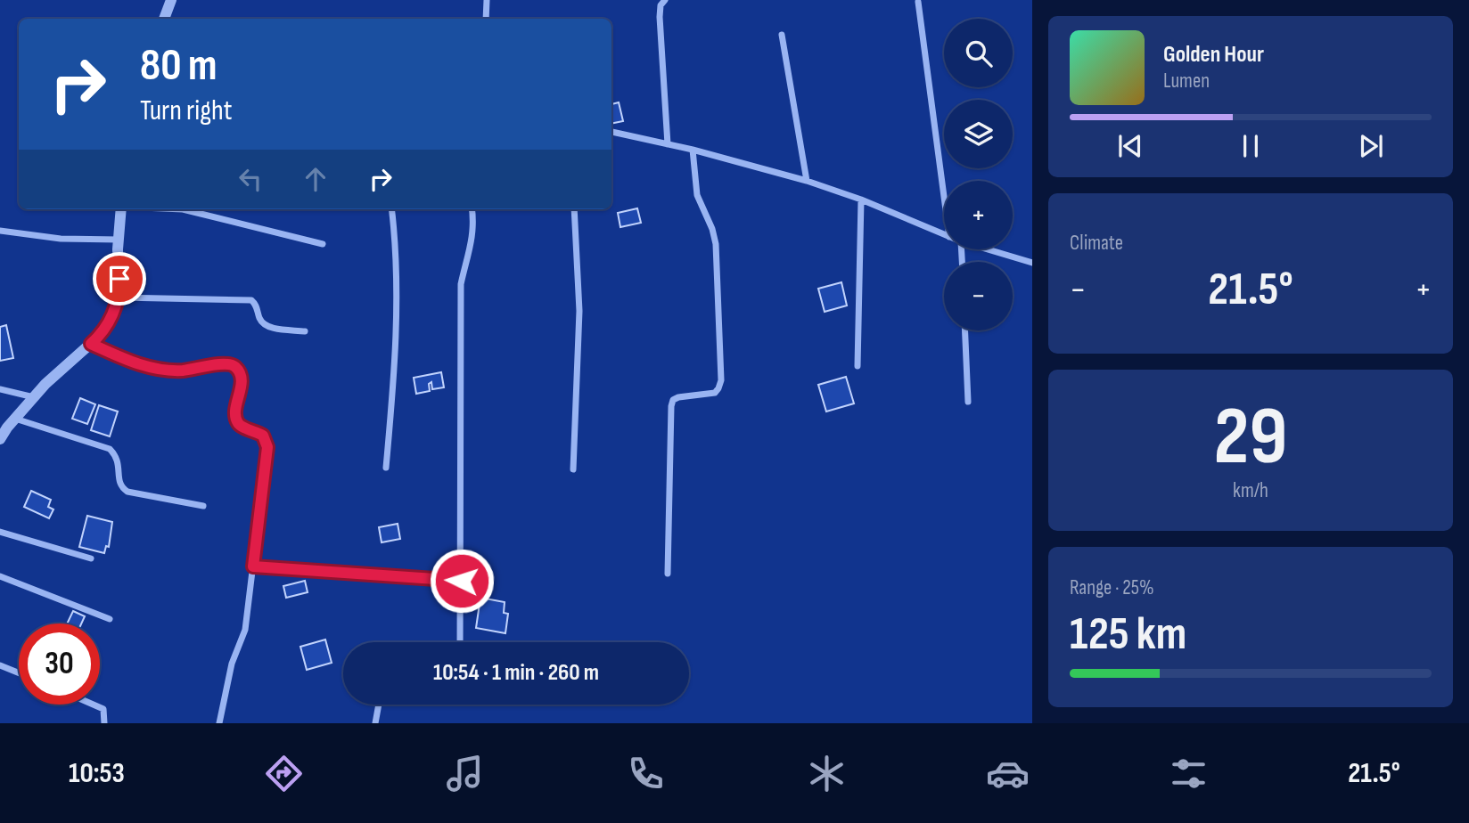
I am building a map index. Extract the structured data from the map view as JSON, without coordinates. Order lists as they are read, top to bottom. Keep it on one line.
{"page":{"map_buttons":["+","−"],"turn":["80 m","Turn right"],"song":["Golden Hour","Lumen"],"tile":["Climate",["29","km/h"],["Range · 25%","125 km"]],"heat":["−","21.5°","+"],"limit":"30","trip":"10:54 · 1 min · 260 m","tabs":["10:53","21.5°"]}}
